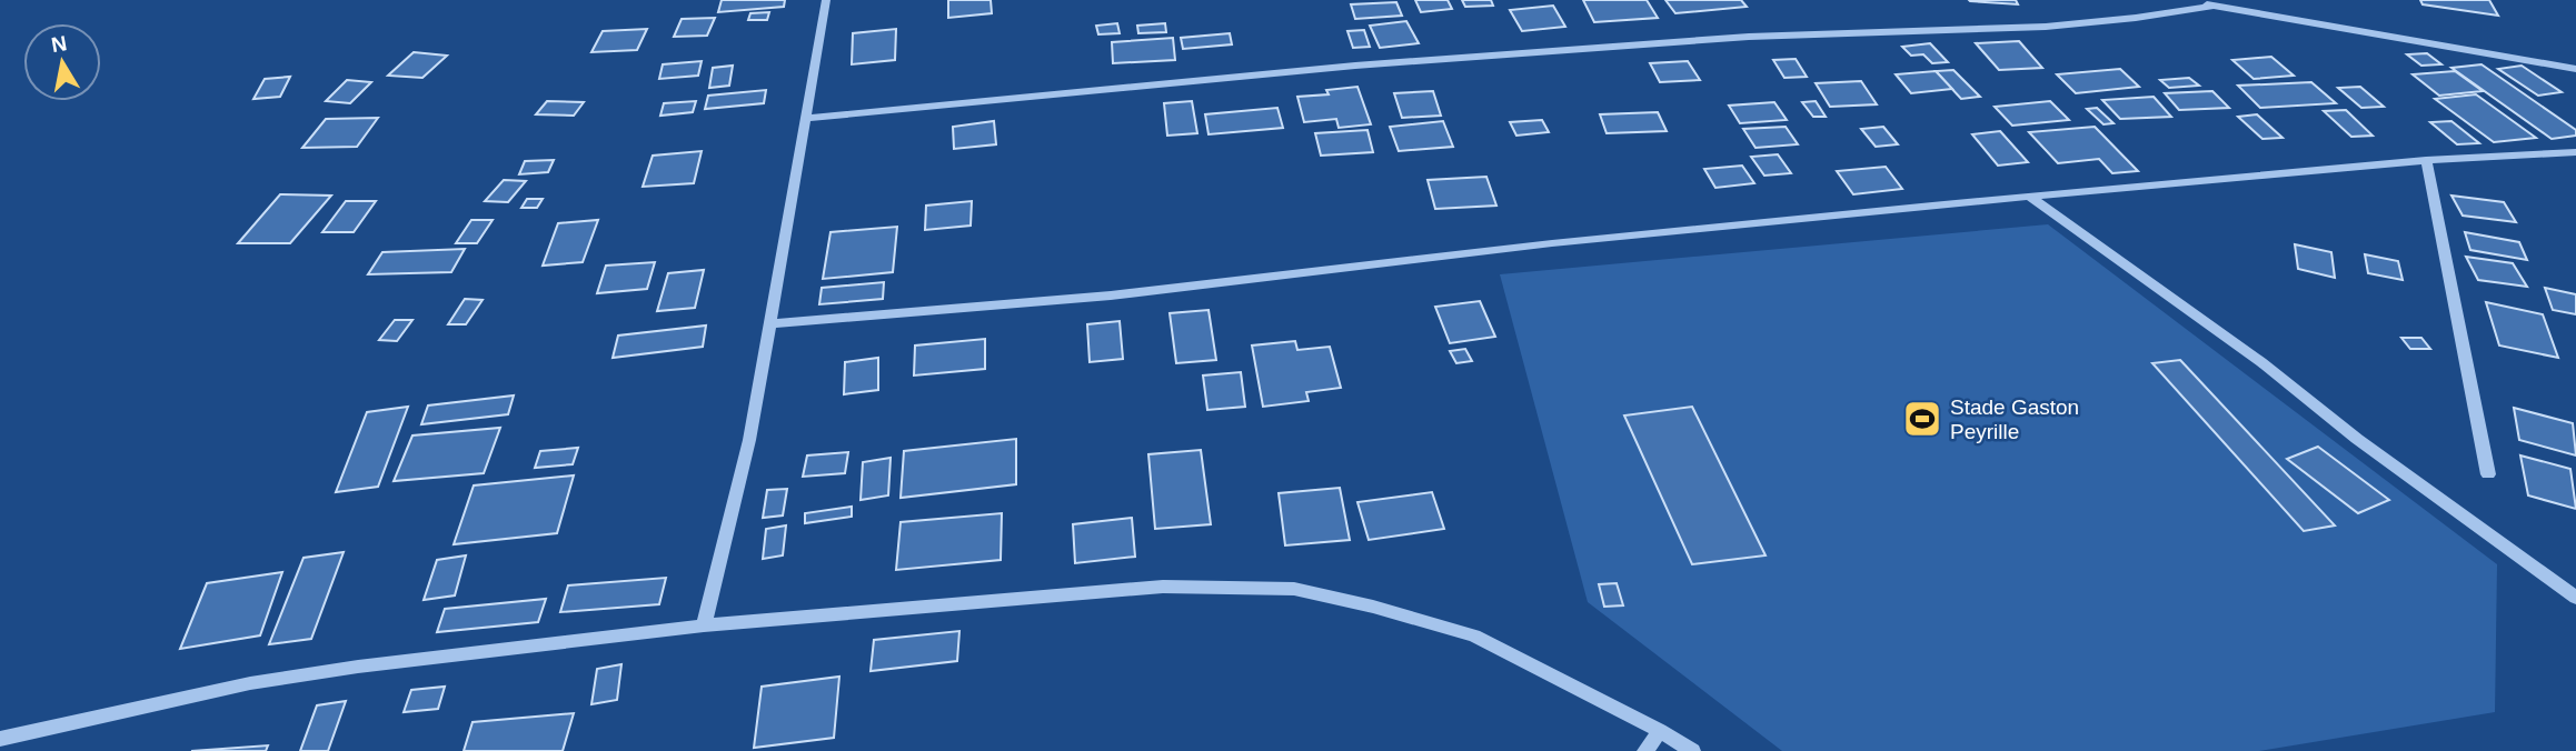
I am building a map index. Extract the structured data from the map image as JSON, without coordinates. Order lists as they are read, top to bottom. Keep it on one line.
{"places":{"sports":["Stade Gaston Peyrille"]},"north":"top"}
